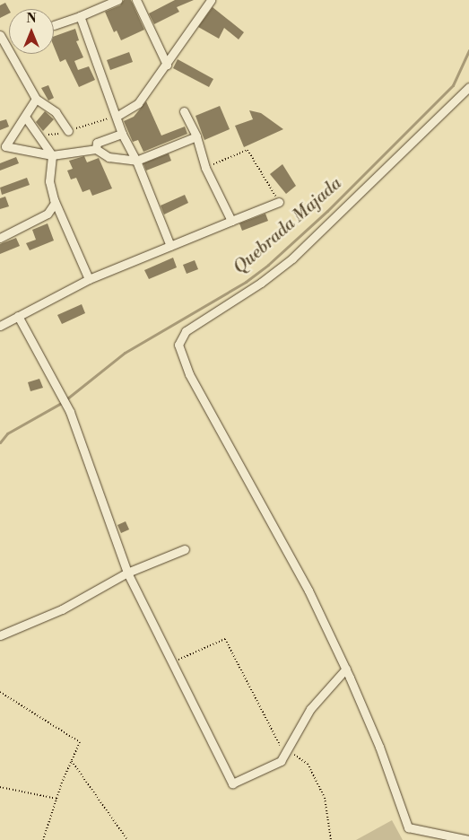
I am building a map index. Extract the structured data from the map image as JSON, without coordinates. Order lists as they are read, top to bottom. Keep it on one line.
{"water":["Quebrada Majada"],"north":"top"}
